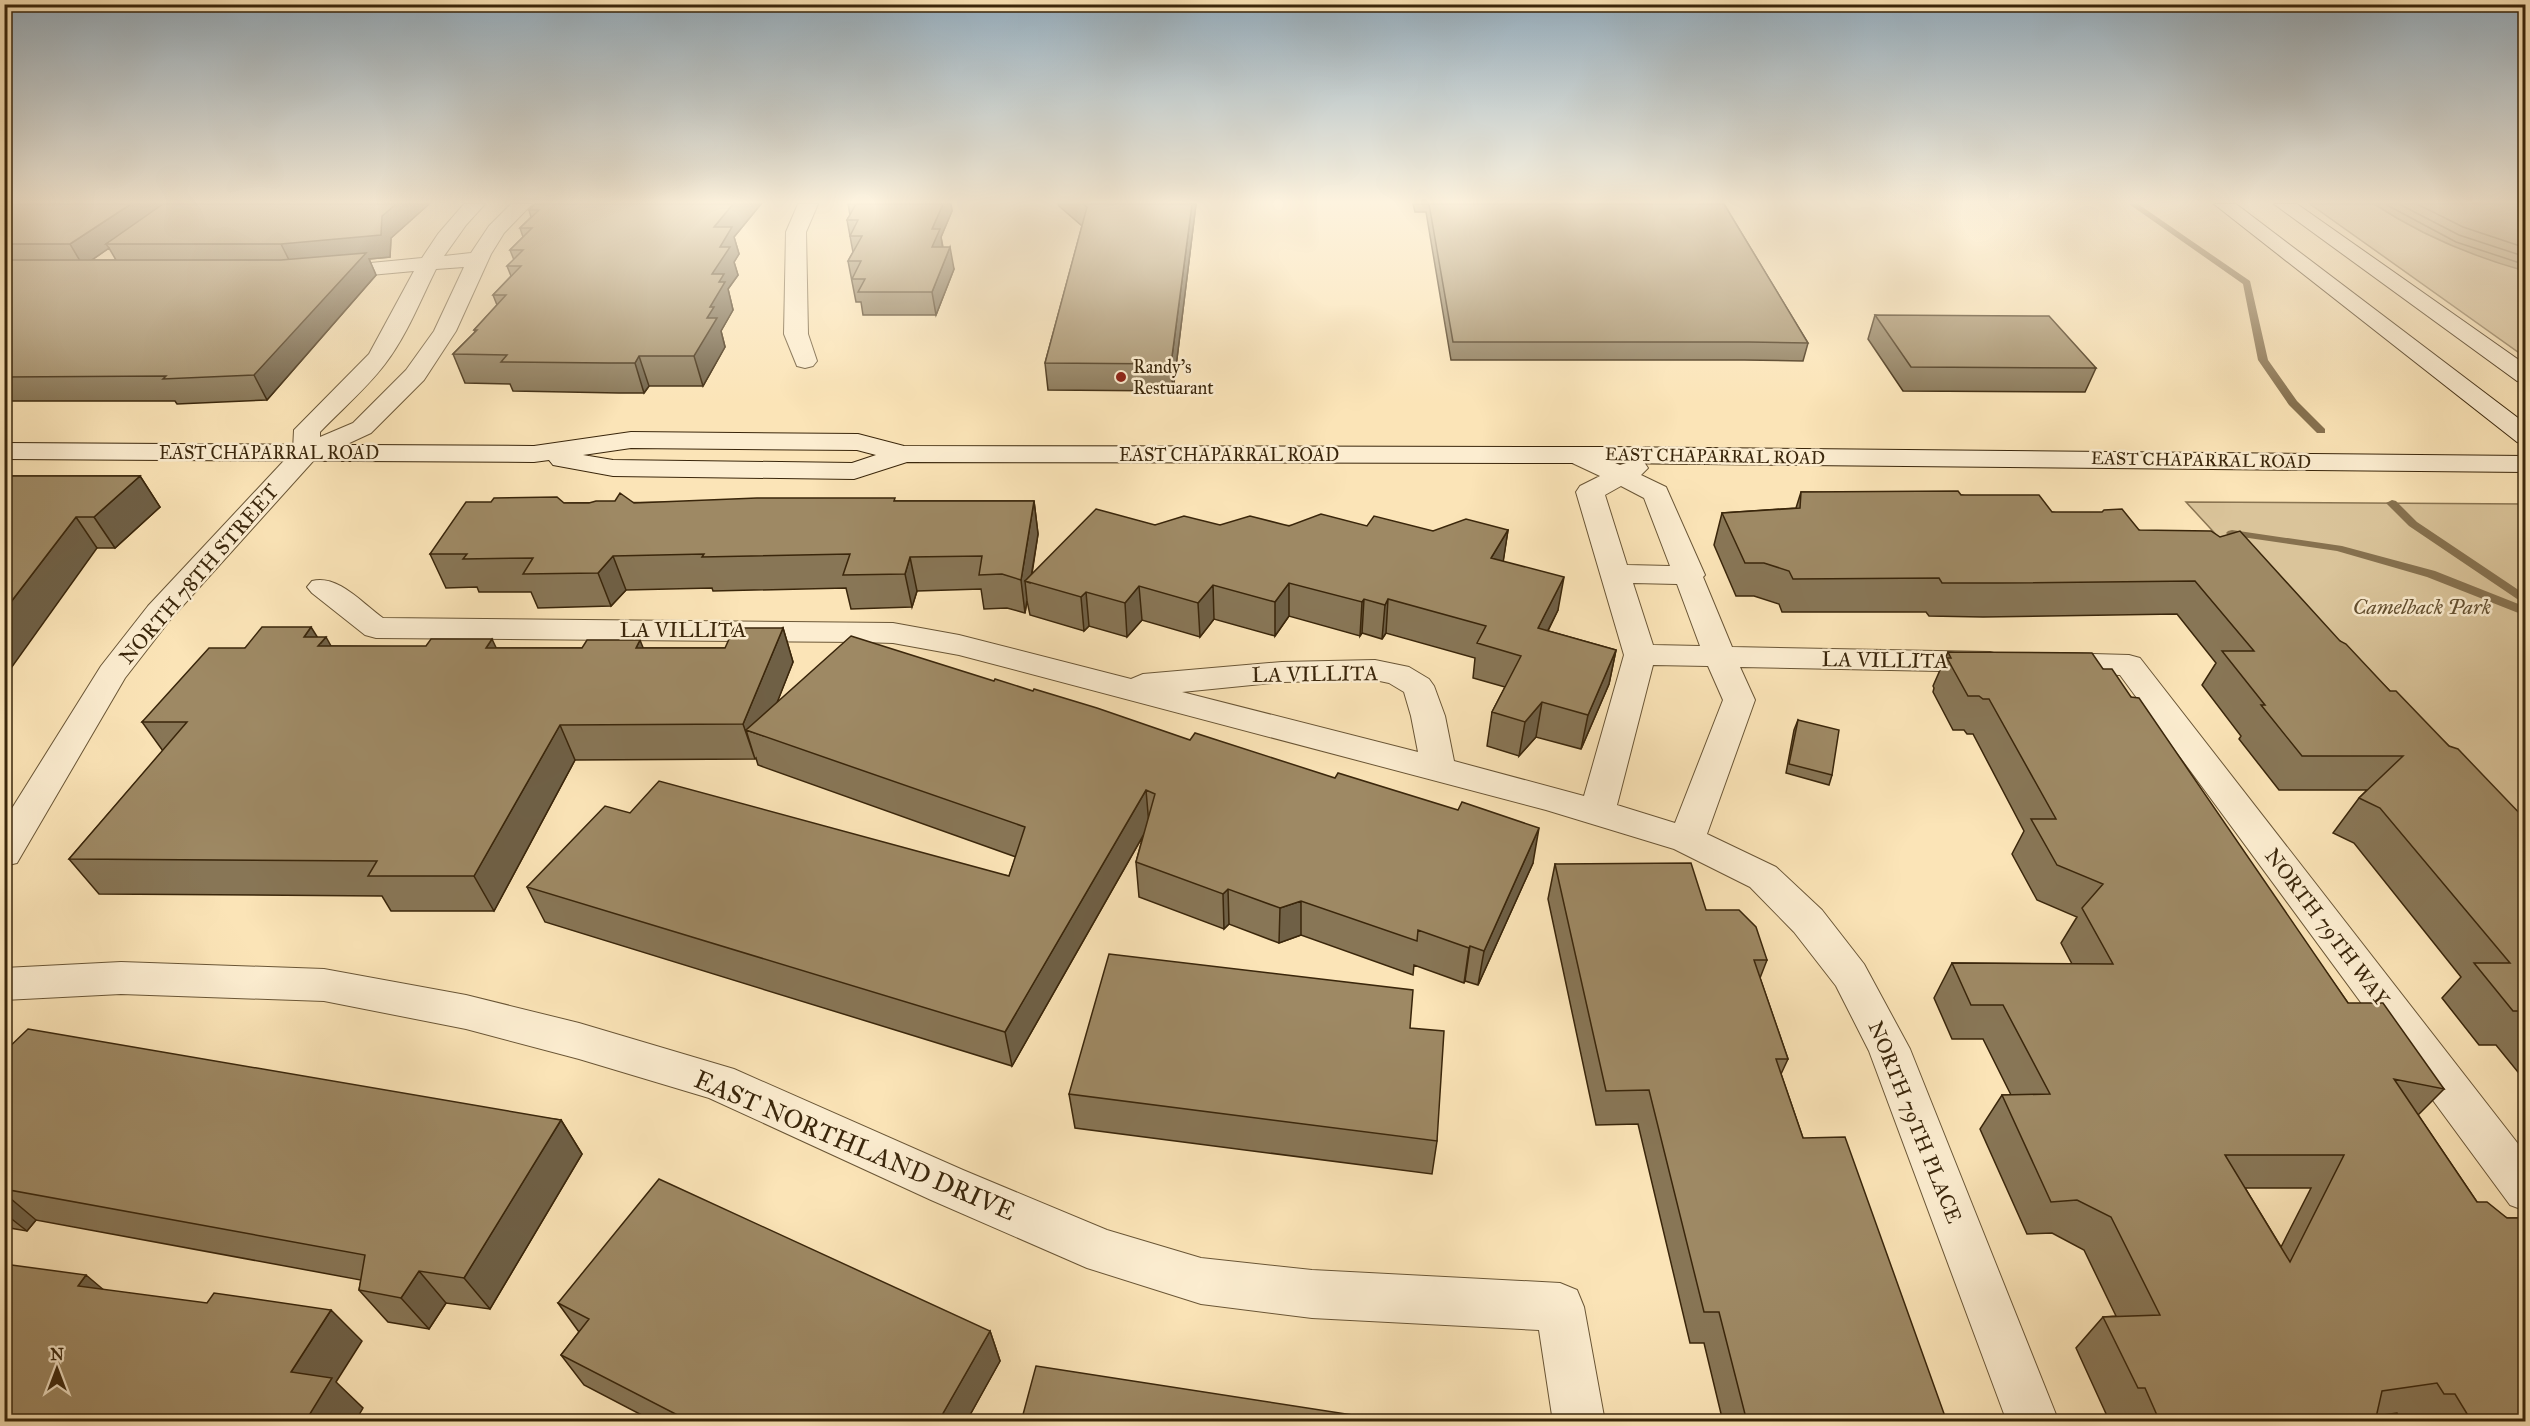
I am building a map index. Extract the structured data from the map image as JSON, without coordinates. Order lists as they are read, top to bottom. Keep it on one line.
{"streets":{"street":["EAST CHAPARRAL ROAD","NORTH 78TH STREET","LA VILLITA","NORTH 79TH WAY","NORTH 79TH PLACE","EAST NORTHLAND DRIVE"]},"crossings":[["EAST CHAPARRAL ROAD","NORTH 78TH STREET"],["LA VILLITA","NORTH 79TH WAY"],["LA VILLITA","NORTH 79TH PLACE"]],"parks":["Camelback Park"],"places":["Randy’s Restuarant"],"north":"top"}
